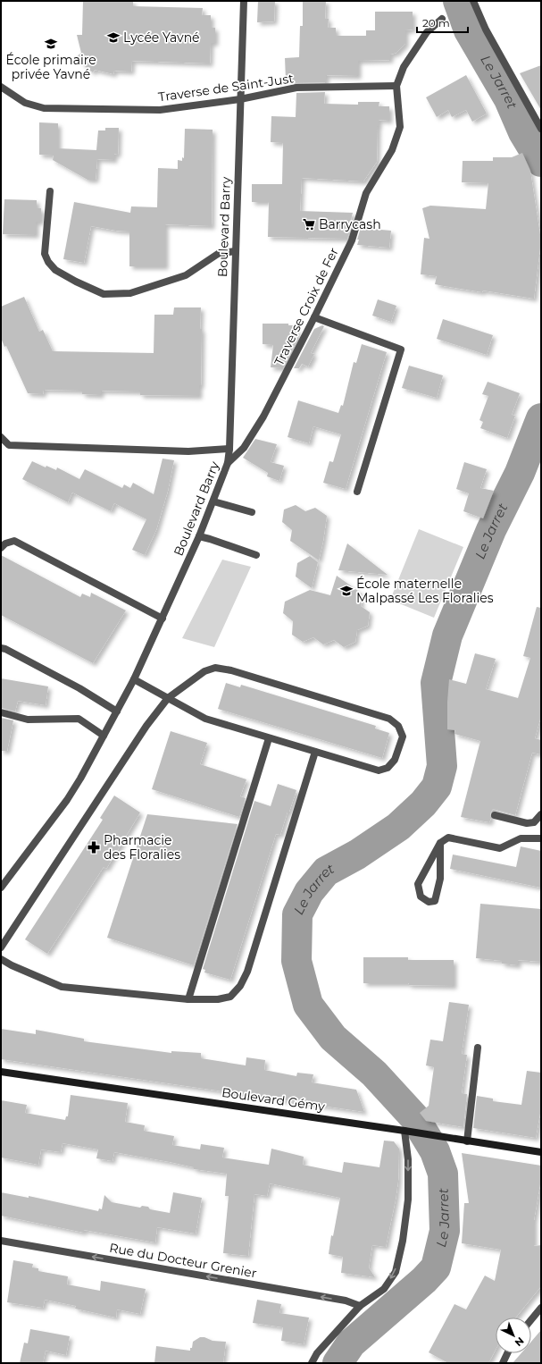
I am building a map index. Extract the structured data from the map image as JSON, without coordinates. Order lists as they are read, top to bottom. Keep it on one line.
{"streets":{"street":["Traverse de Saint-Just","Boulevard Barry","Traverse Croix de Fer","Boulevard Gémy","Rue du Docteur Grenier"]},"crossings":[["Traverse de Saint-Just","Boulevard Barry"],["Traverse de Saint-Just","Traverse Croix de Fer"],["Boulevard Barry","Traverse Croix de Fer"]],"one_way":["Rue du Docteur Grenier"],"water":["Le Jarret"],"places":{"school or university":["Lycée Yavné","École primaire privée Yavné","École maternelle Malpassé Les Floralies"],"supermarket":["Barrycash"],"pharmacy":["Pharmacie des Floralies"]},"scale_bar":"20 m","north":"bottom right"}
